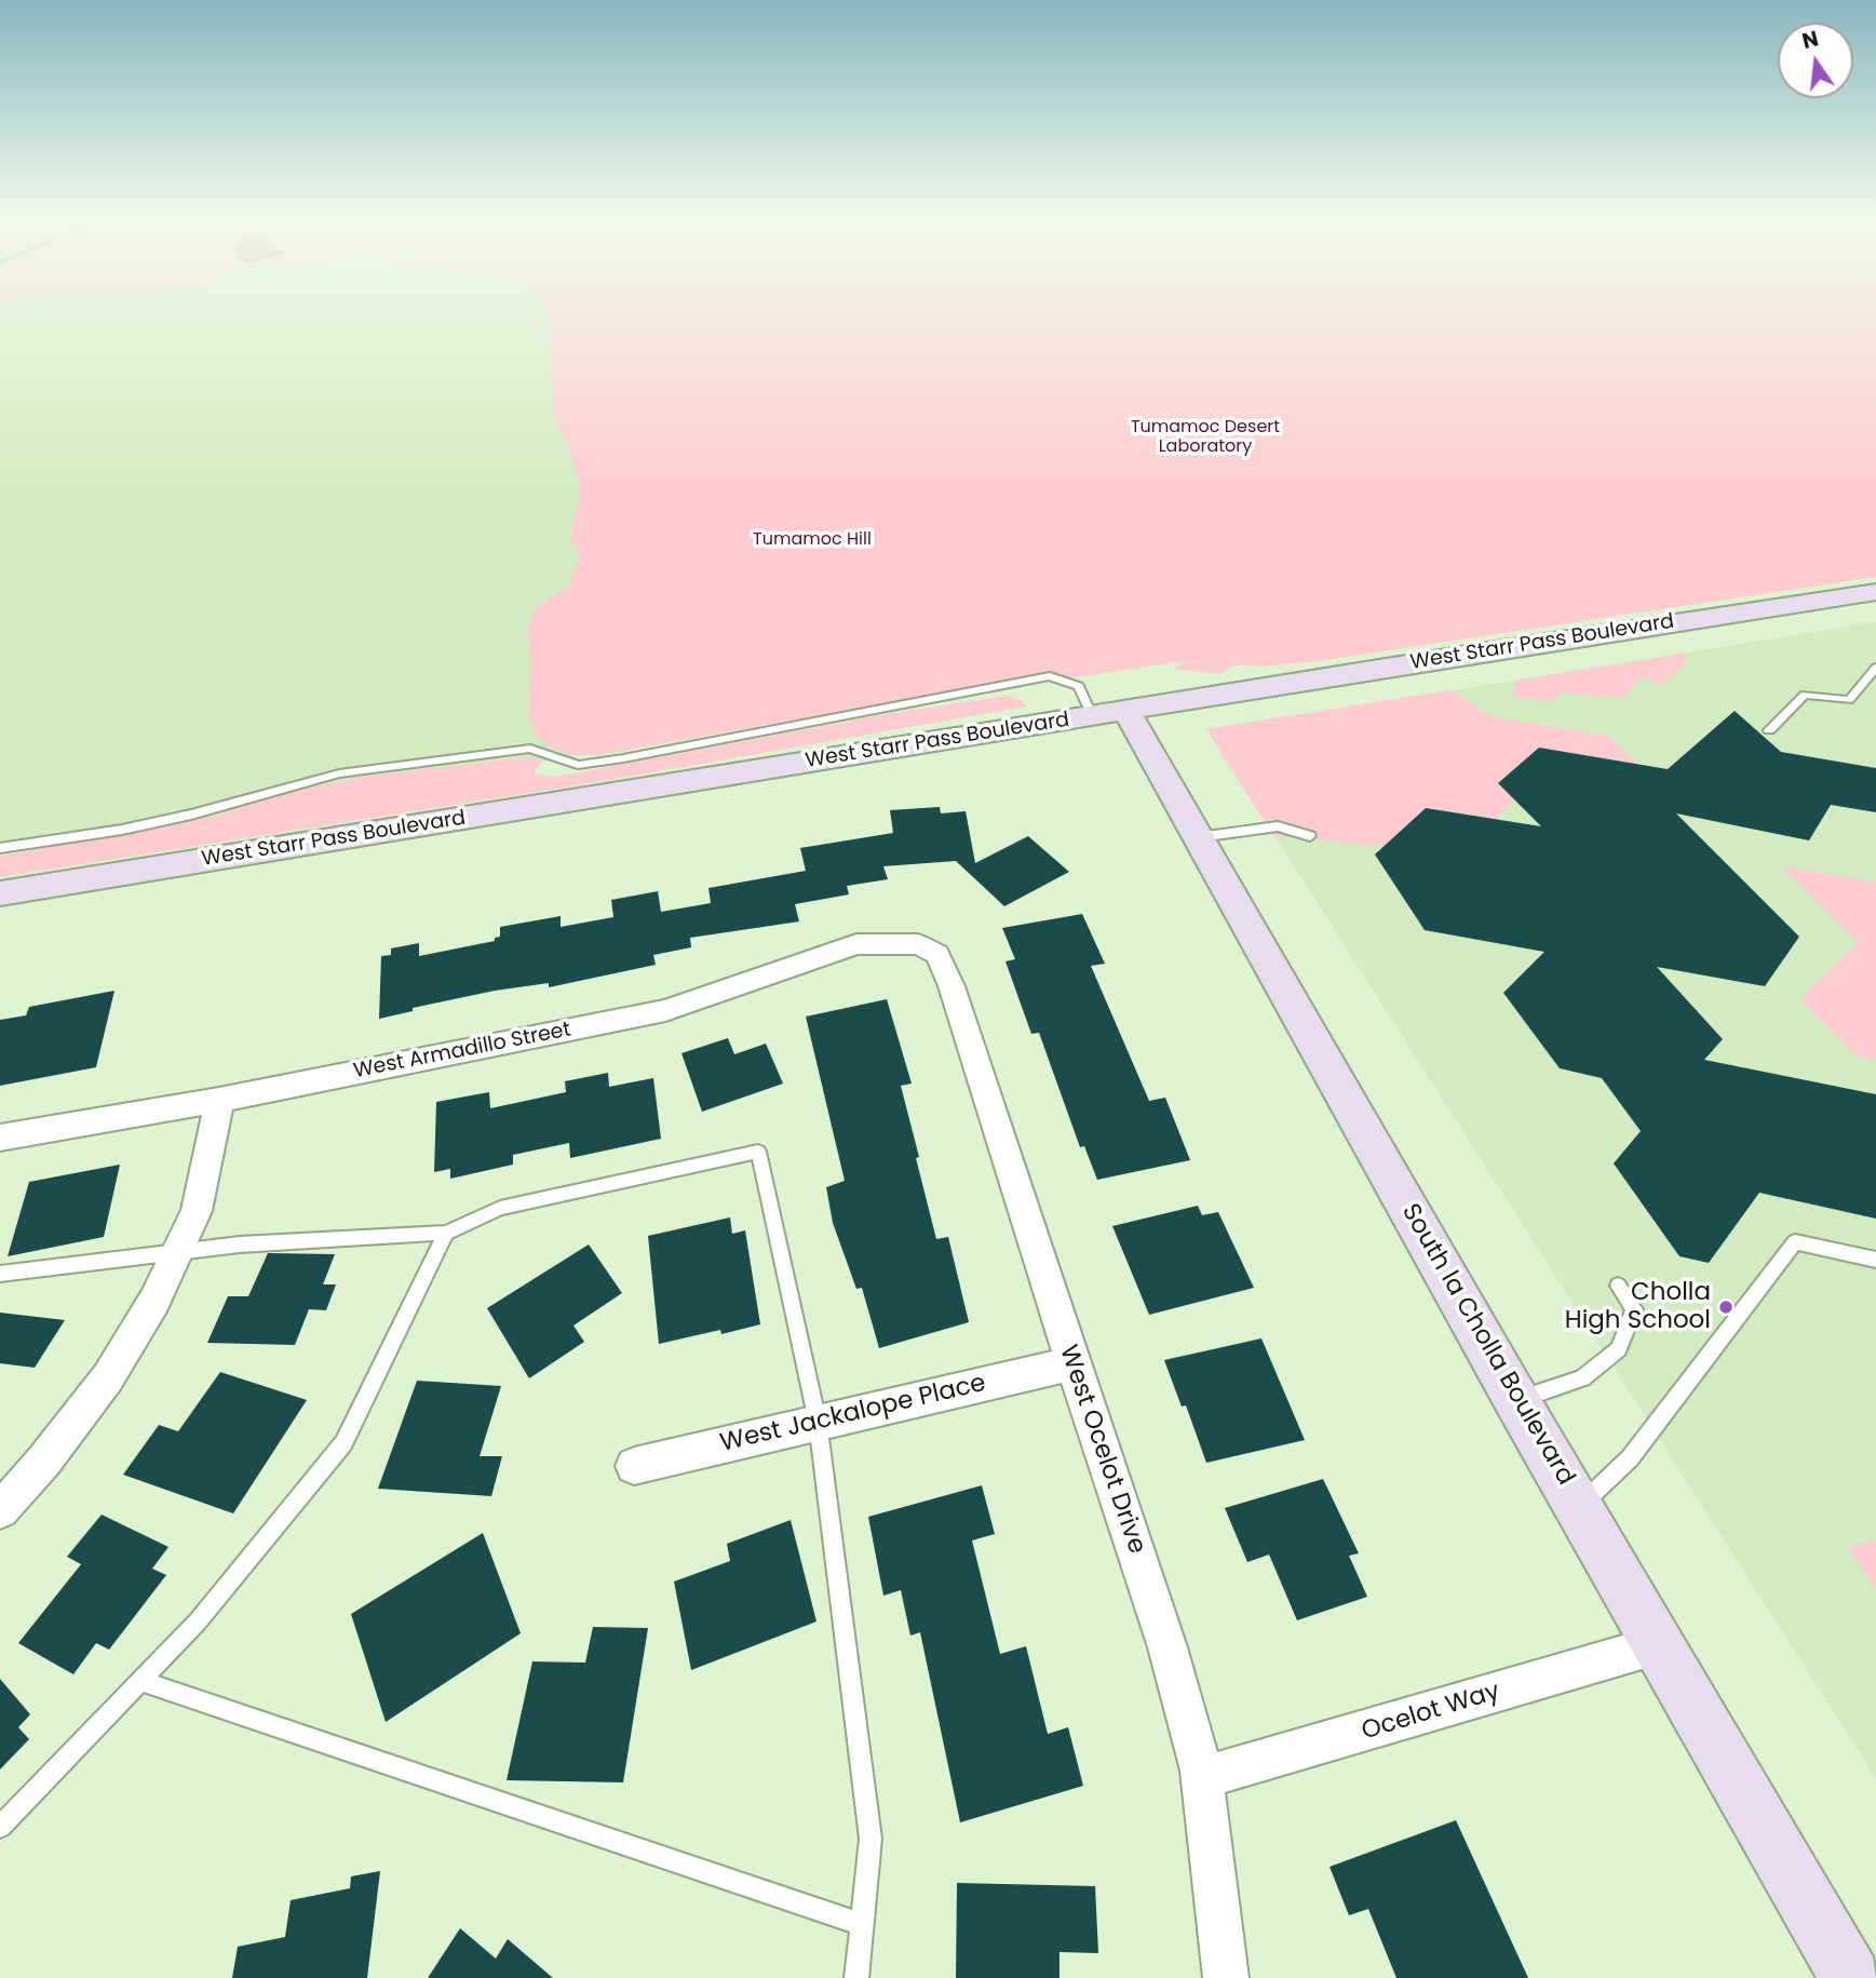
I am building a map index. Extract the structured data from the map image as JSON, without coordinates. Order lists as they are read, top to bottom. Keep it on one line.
{"streets":{"main road":["West Starr Pass Boulevard","South la Cholla Boulevard"],"street":["West Armadillo Street","West Jackalope Place","West Ocelot Drive","Ocelot Way"]},"crossings":[["West Starr Pass Boulevard","South la Cholla Boulevard"],["West Armadillo Street","West Ocelot Drive"],["South la Cholla Boulevard","Ocelot Way"],["West Jackalope Place","West Ocelot Drive"],["West Ocelot Drive","Ocelot Way"]],"parks":["Tumamoc Desert Laboratory","Tumamoc Hill"],"places":["Cholla High School"],"north":"top"}
